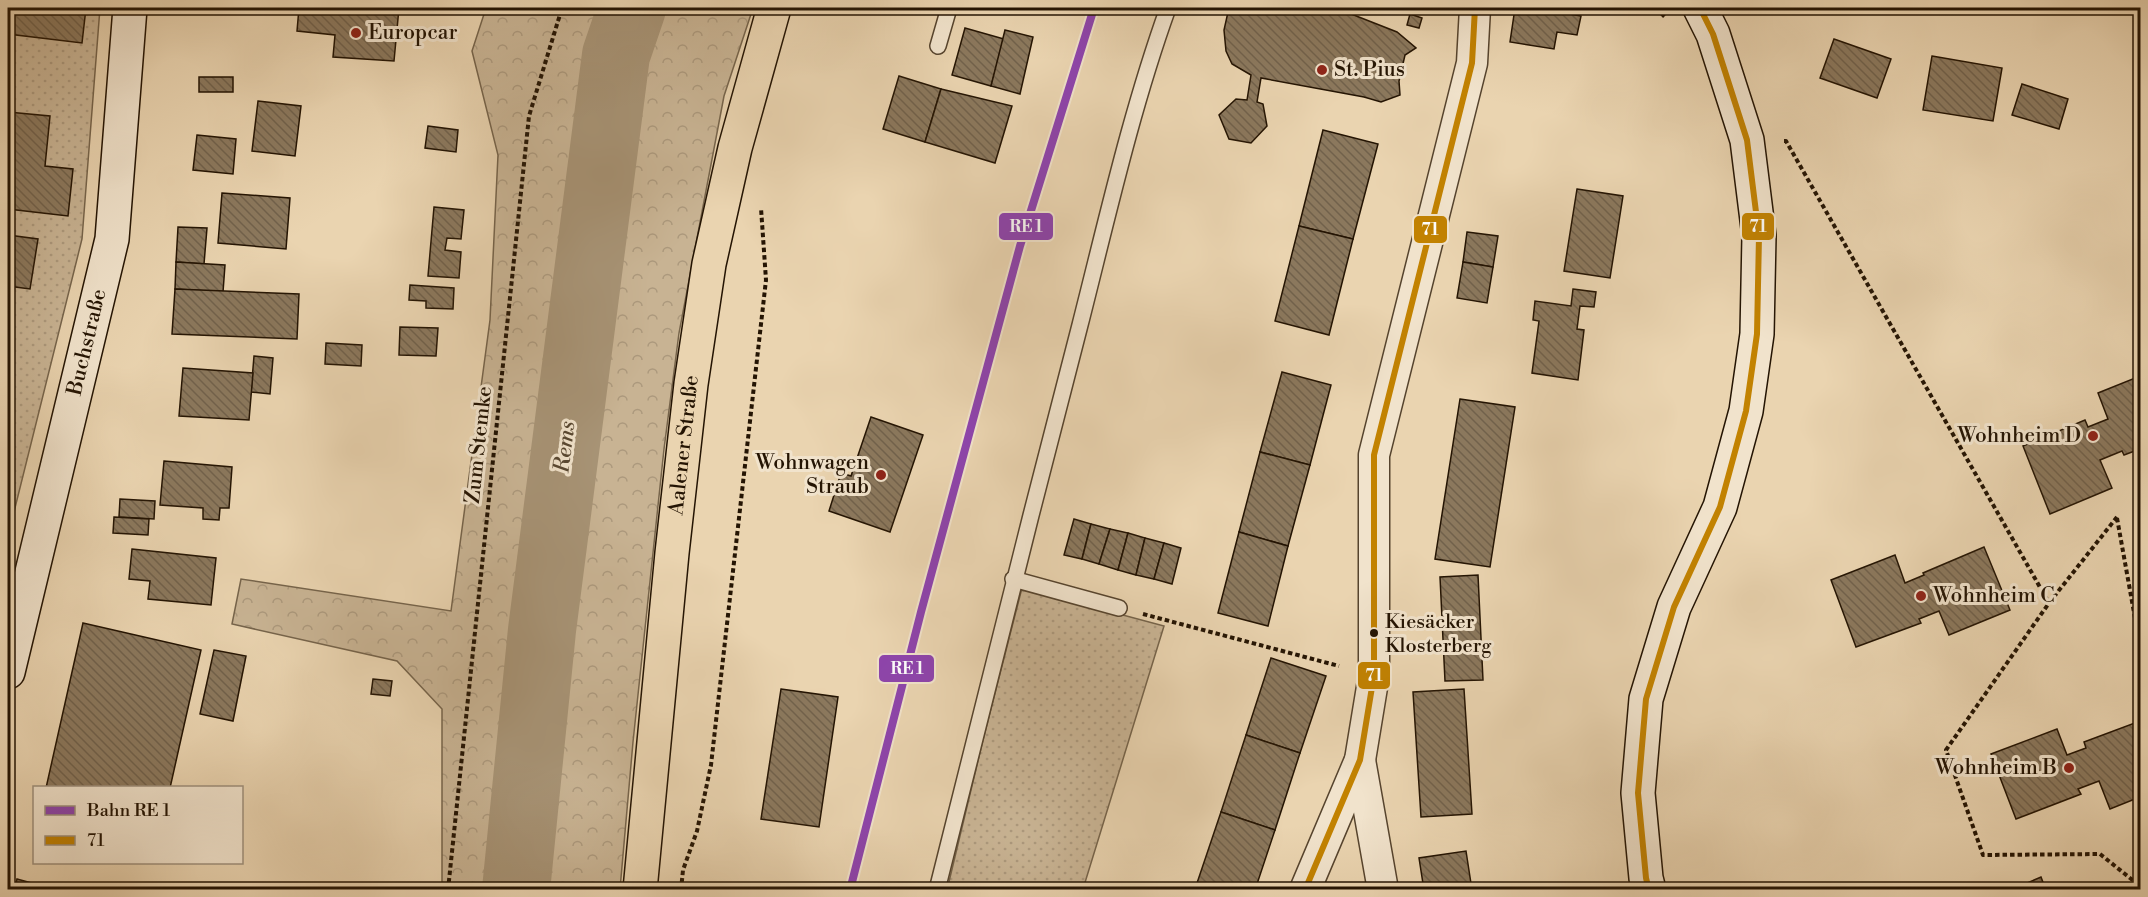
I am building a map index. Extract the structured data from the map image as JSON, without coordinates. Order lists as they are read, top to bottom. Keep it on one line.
{"streets":{"main road":["Buchstraße","Aalener Straße"],"path":["Zum Stemke"]},"water":["Rems"],"places":["Europcar","St. Pius","Wohnheim D","Wohnwagen Straub","Wohnheim C","Kiesäcker Klosterberg","Wohnheim B"],"lines":["transit line 71"],"legend":["Bahn RE 1","71"]}
